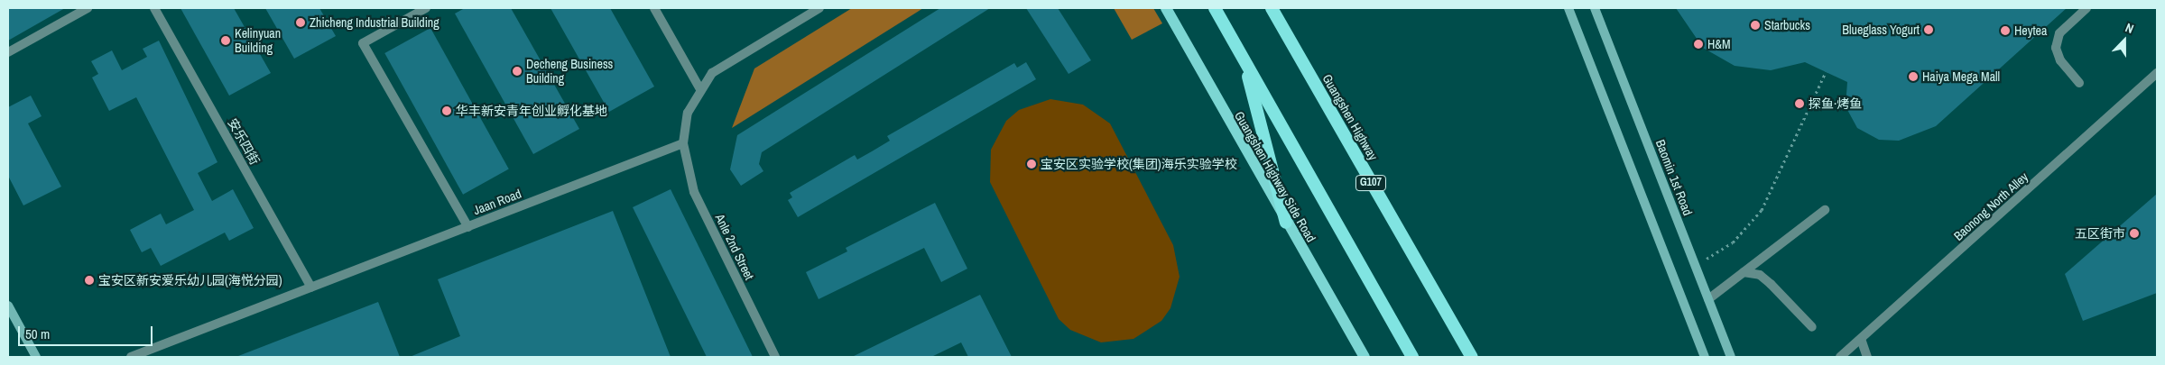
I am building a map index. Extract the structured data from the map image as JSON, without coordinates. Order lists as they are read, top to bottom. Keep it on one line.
{"streets":{"highway":["Guangshen Highway","G107"],"main road":["Guangshen Highway Side Road","Baomin 1st Road"],"street":["安乐四街","Jaan Road","Baonong North Alley","Anle 2nd Street"]},"crossings":[["安乐四街","Jaan Road"],["Jaan Road","Anle 2nd Street"]],"places":["Zhicheng Industrial Building","Starbucks","Blueglass Yogurt","Heytea","Kelinyuan Building","H&M","Decheng Business Building","Haiya Mega Mall","探鱼·烤鱼","华丰新安青年创业孵化基地","宝安区实验学校(集团)海乐实验学校","五区街市","宝安区新安爱乐幼儿园(海悦分园)"],"scale_bar":"50 m","north":"top"}
